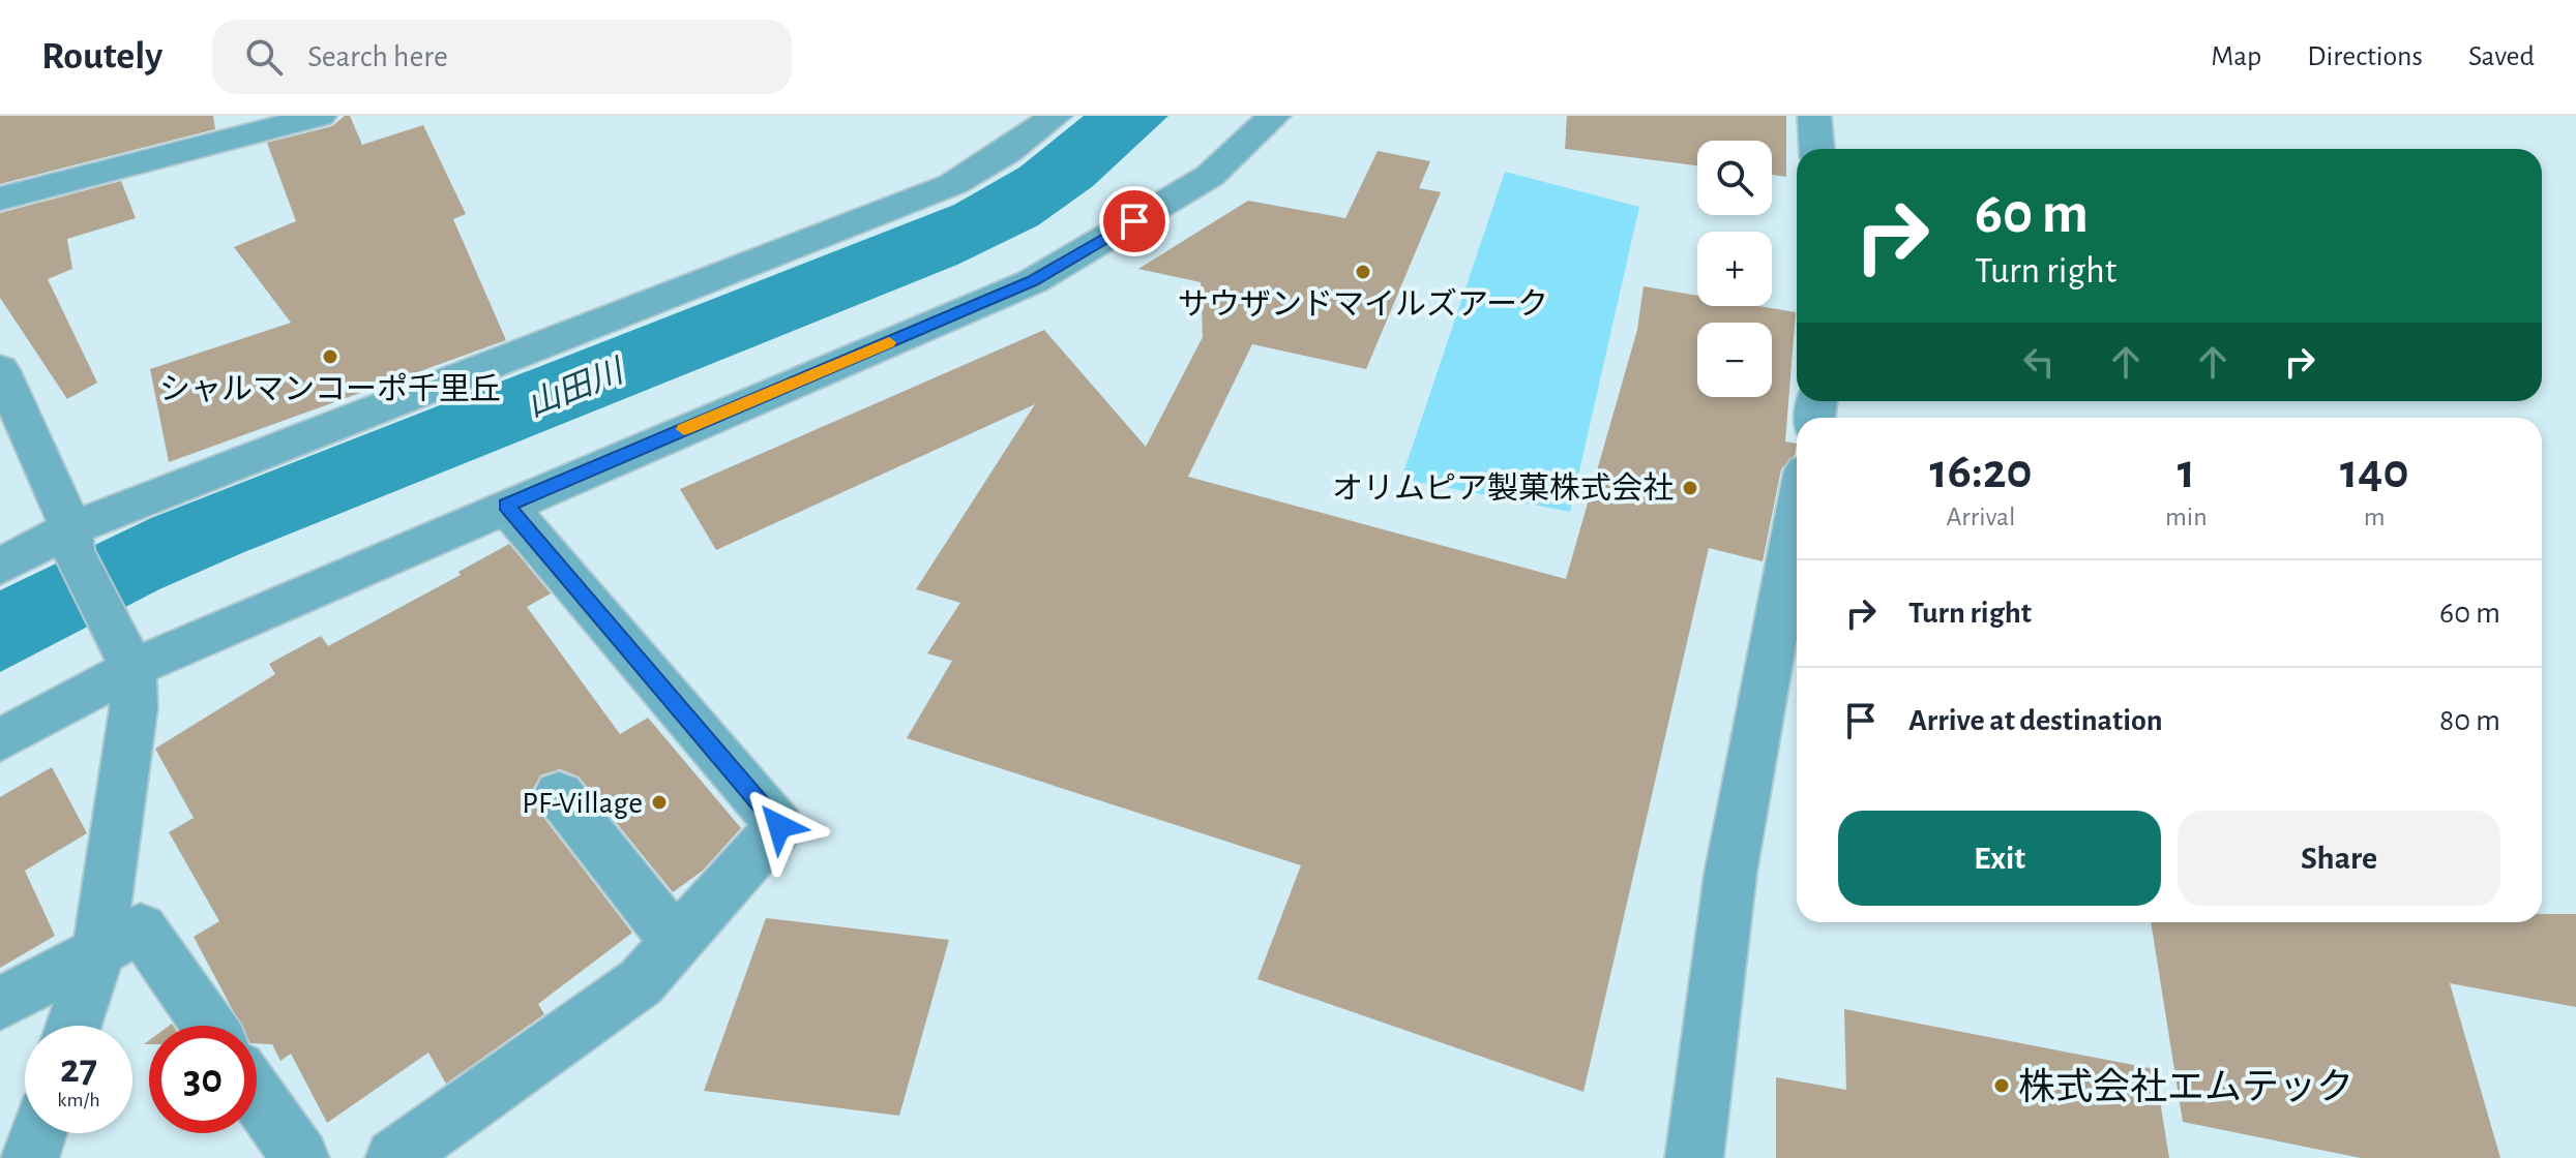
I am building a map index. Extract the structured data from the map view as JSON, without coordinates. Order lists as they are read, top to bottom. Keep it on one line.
{"water":["山田川"],"places":["サウザンドマイルズアーク","シャルマンコーポ千里丘","オリムピア製菓株式会社","PF-Village","株式会社エムテック"],"page":{"header":"Routely","search":"Search here","nav":["Map","Directions","Saved"],"map_buttons":["+","−"],"turn":["60 m","Turn right"],"eta":["16:20","Arrival","1","min","140","m"],"list":[{"name":"Turn right","value":"60 m"},{"name":"Arrive at destination","value":"80 m"}],"buttons":["Exit","Share"],"speed":"27 km/h","limit":"30"}}
